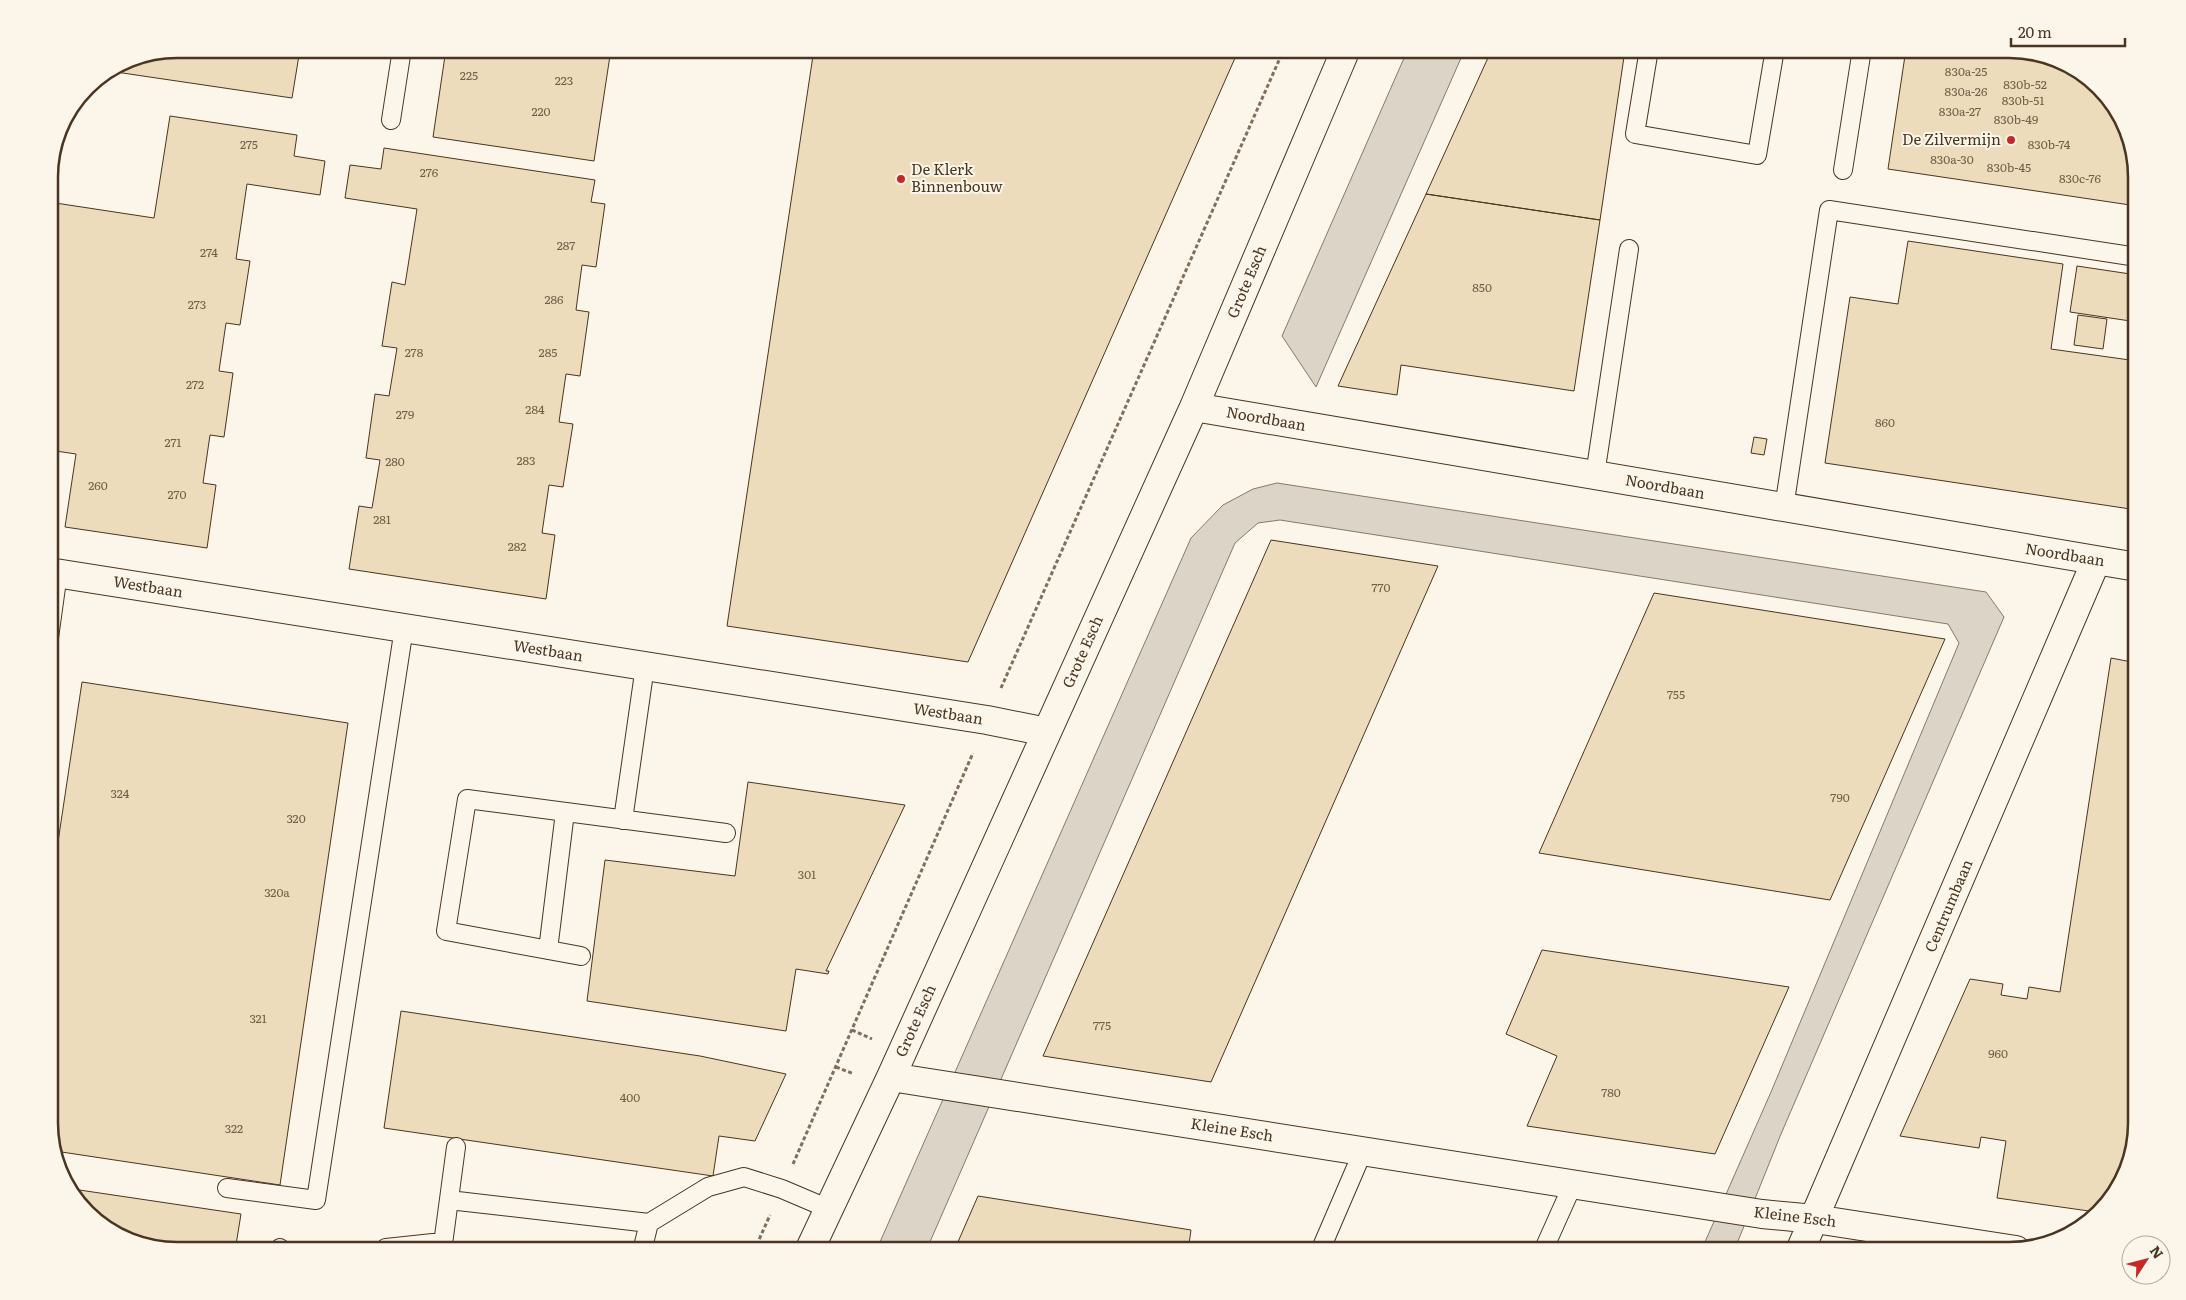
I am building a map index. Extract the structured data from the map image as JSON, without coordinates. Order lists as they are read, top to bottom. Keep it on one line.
{"streets":{"street":["Grote Esch","Noordbaan","Westbaan","Centrumbaan","Kleine Esch"]},"crossings":[["Grote Esch","Noordbaan"],["Grote Esch","Westbaan"],["Grote Esch","Kleine Esch"],["Noordbaan","Centrumbaan"],["Centrumbaan","Kleine Esch"]],"places":["De Zilvermijn","De Klerk Binnenbouw"],"house_numbers":["830a-25","225","223","830b-52","830a-26","830b-51","220","830a-27","830b-49","275","830b-74","830a-30","830b-45","276","830c-76","287","274","850","286","273","278","285","272","284","279","860","271","283","280","260","270","281","282","770","755","324","790","320","301","320a","321","775","960","780","400","322"],"scale_bar":"20 m","north":"top right"}
